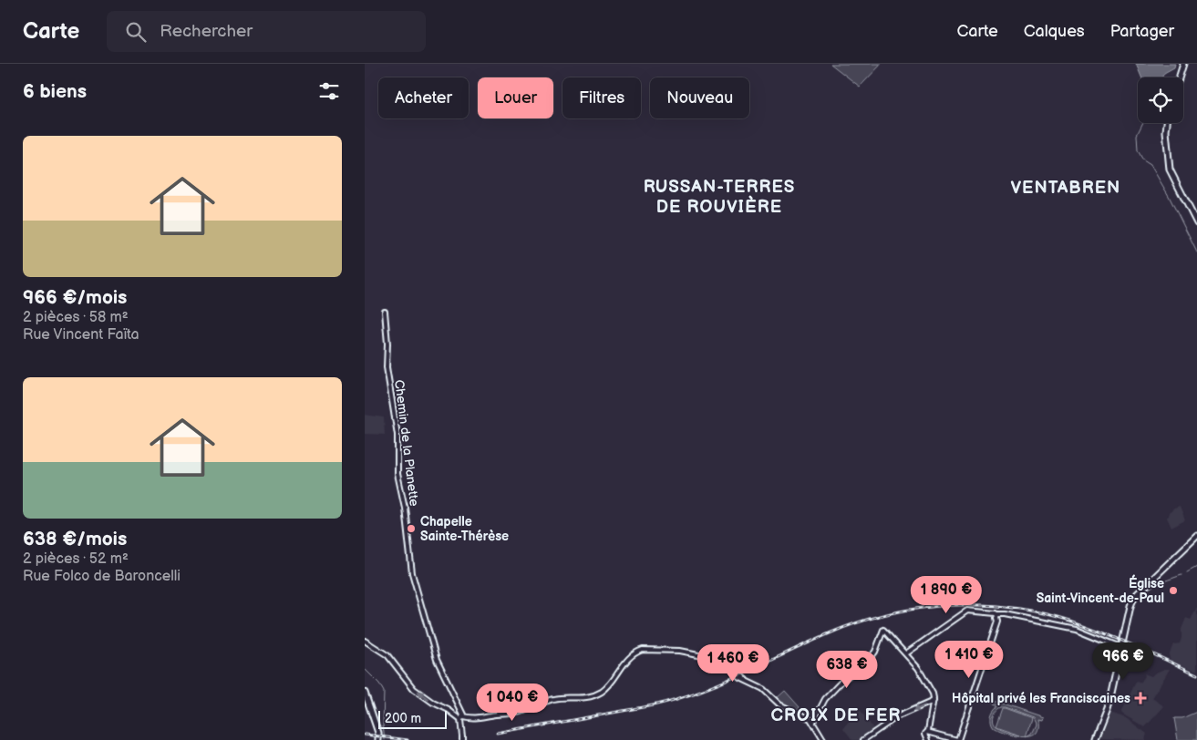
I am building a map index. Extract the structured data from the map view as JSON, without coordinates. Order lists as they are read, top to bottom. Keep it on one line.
{"streets":{"street":["Chemin de la Planette"]},"districts":["RUSSAN-TERRES DE ROUVIÈRE","VENTABREN","CROIX DE FER"],"places":{"other":["Chapelle Sainte-Thérèse","Église Saint-Vincent-de-Paul"],"health":["Hôpital privé les Franciscaines"]},"scale_bar":"200 m","page":{"header":"Carte","search":"Rechercher","nav":["Carte","Calques","Partager"],"heading":"6 biens","chip":["Acheter","Louer","Filtres","Nouveau"],"list":[{"name":"966 €/mois","note":"2 pièces · 58 m² · Rue Vincent Faïta"},{"name":"638 €/mois","note":"2 pièces · 52 m² · Rue Folco de Baroncelli"}],"price":["1 890 €","1 410 €","966 €","1 460 €","638 €","1 040 €"],"scale":"200 m"}}
